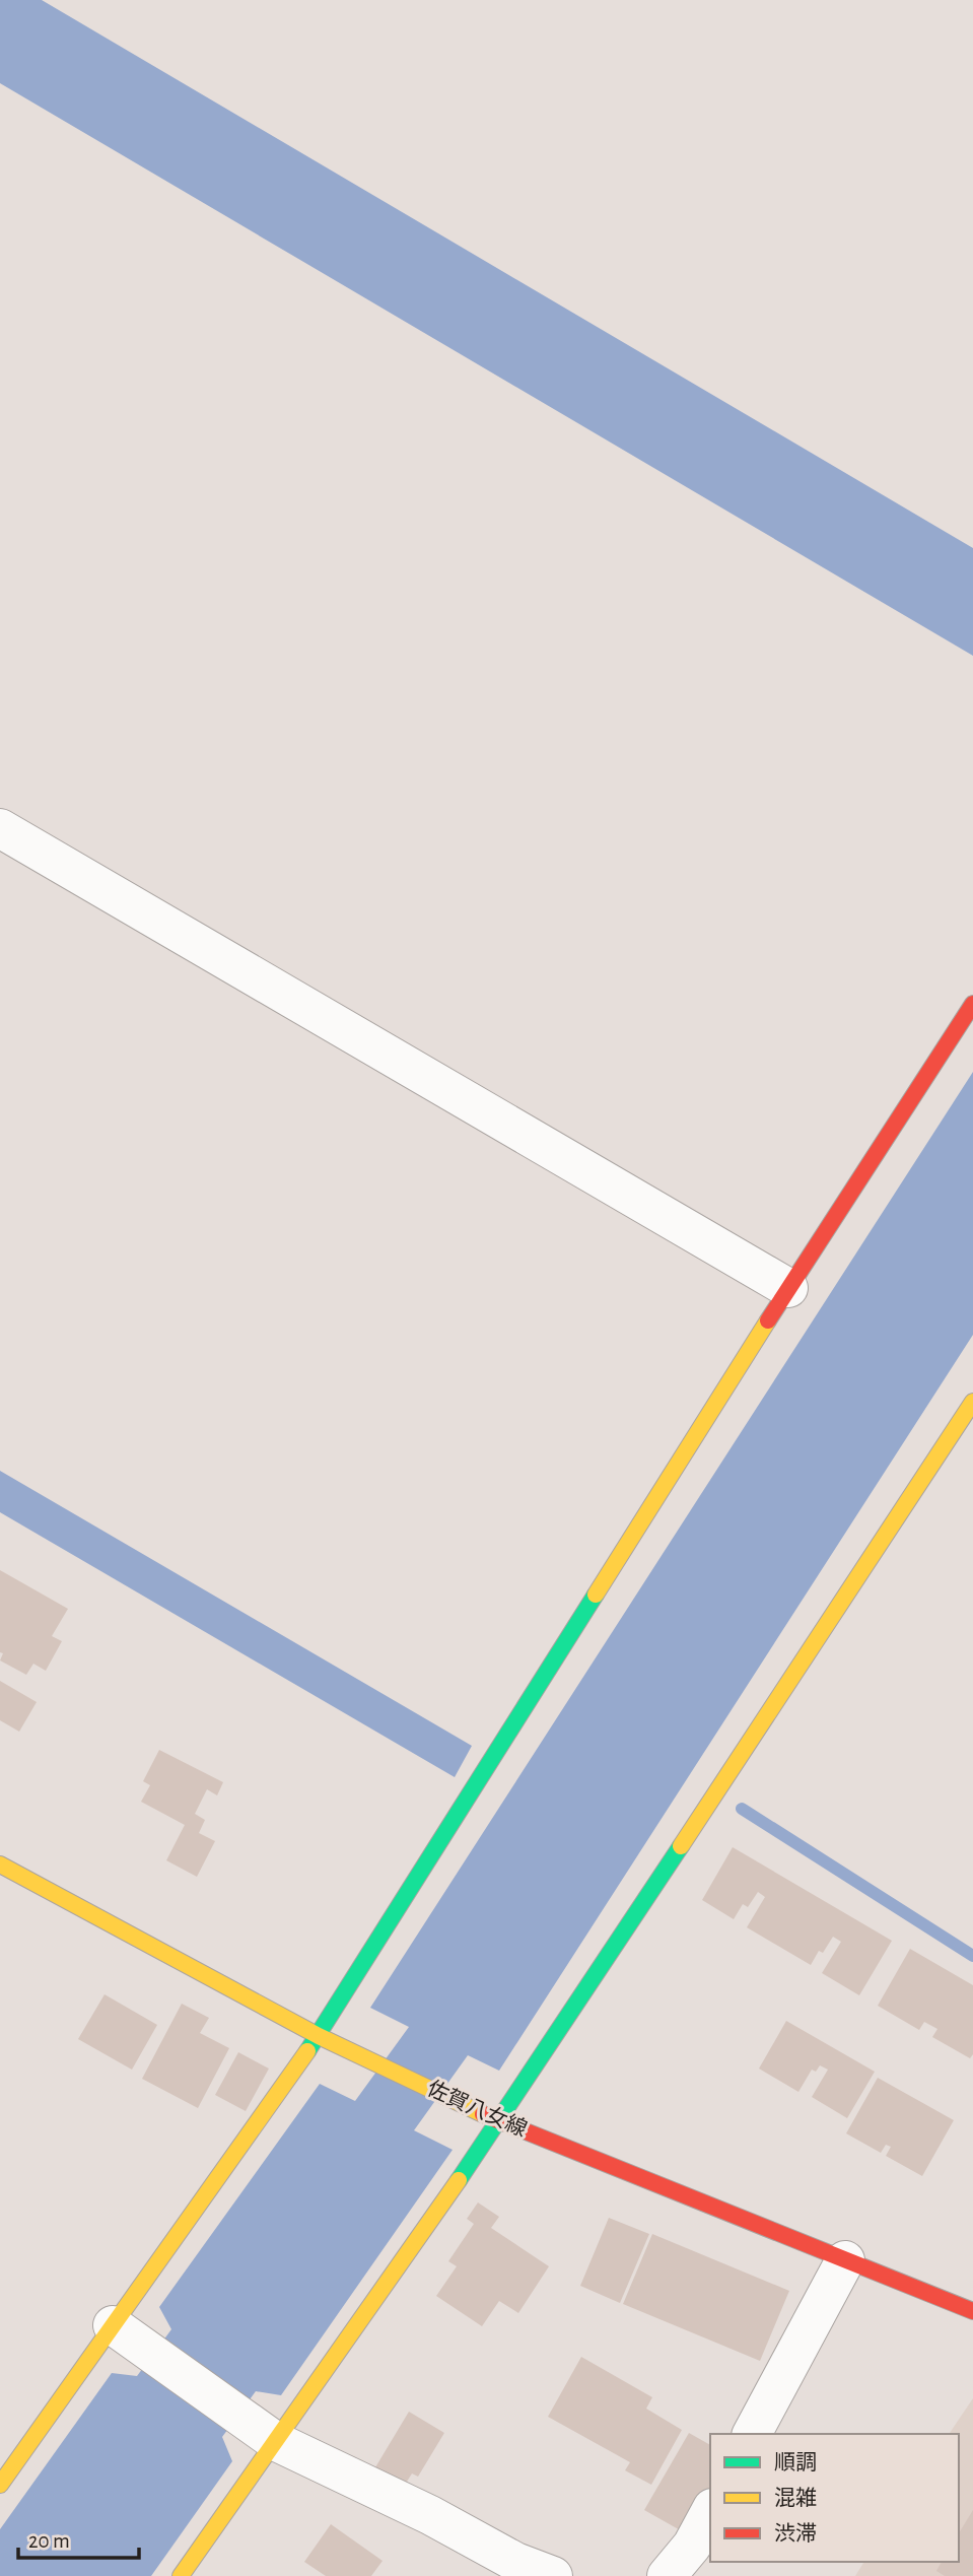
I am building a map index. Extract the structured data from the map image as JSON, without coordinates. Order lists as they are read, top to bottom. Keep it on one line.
{"streets":{"street":["佐賀八女線"]},"legend":["順調","混雑","渋滞"],"scale_bar":"20 m"}
